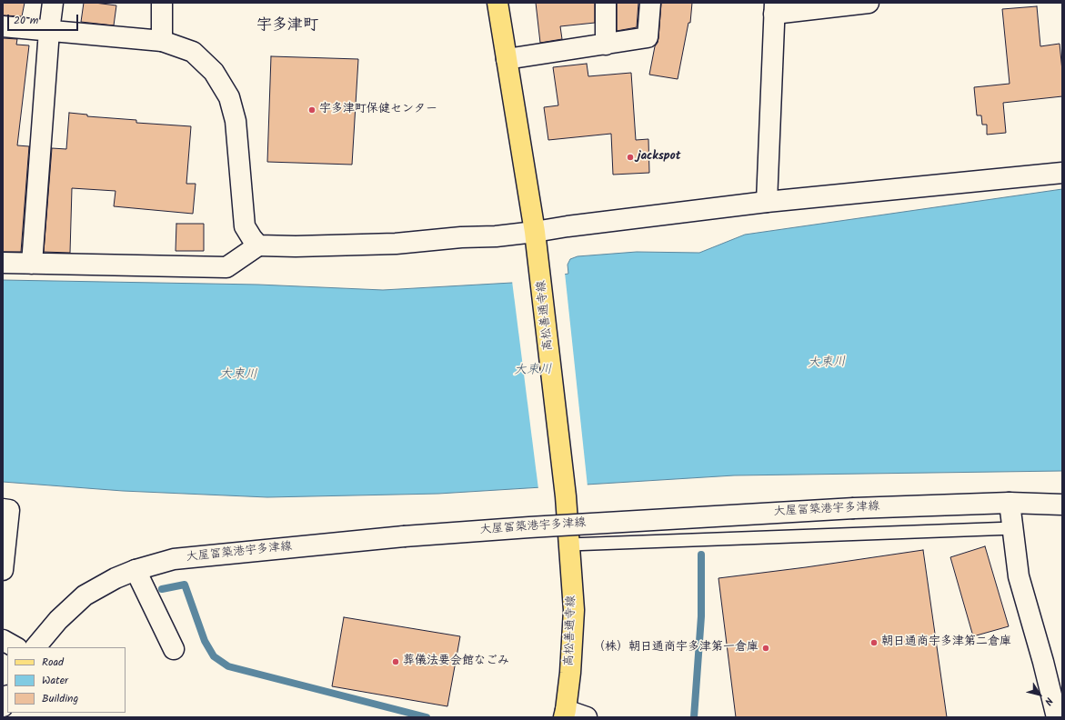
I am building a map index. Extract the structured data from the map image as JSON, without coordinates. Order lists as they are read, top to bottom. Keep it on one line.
{"streets":{"main road":["高松善通寺線"],"street":["大屋冨築港宇多津線"]},"districts":["宇多津町"],"water":["大束川"],"places":["宇多津町保健センター","jackspot","朝日通商宇多津第二倉庫","（株）朝日通商宇多津第一倉庫","葬儀法要会館なごみ"],"legend":["Road","Water","Building"],"scale_bar":"20 m","north":"bottom right"}
